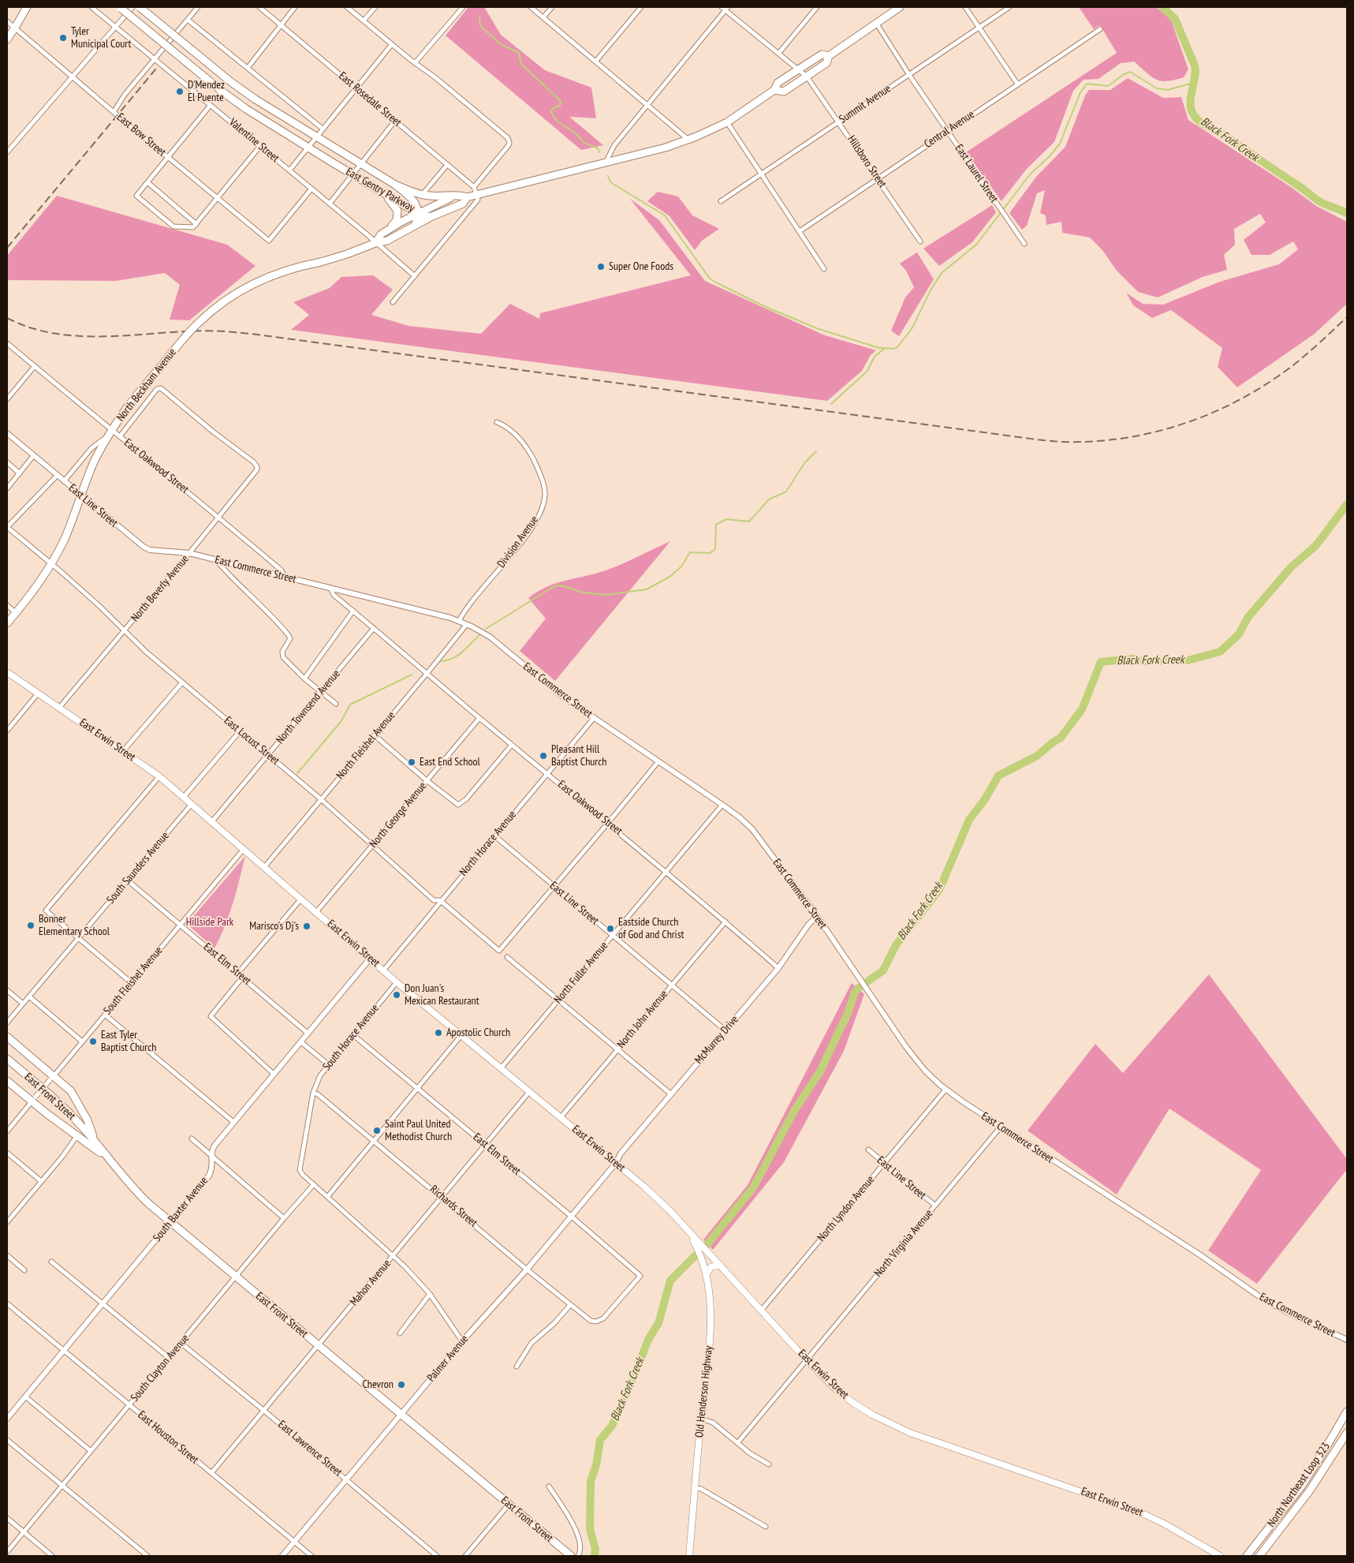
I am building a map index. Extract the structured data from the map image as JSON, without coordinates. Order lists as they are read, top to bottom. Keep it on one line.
{"streets":{"main road":["East Gentry Parkway","North Beckham Avenue","East Erwin Street","East Front Street","Old Henderson Highway","North Northeast Loop 323"],"street":["East Rosedale Street","Summit Avenue","Central Avenue","East Bow Street","Valentine Street","Hillsboro Street","East Laurel Street","East Oakwood Street","East Line Street","Division Avenue","East Commerce Street","North Beverly Avenue","North Townsend Avenue","East Locust Street","North Fleishel Avenue","North George Avenue","North Horace Avenue","South Saunders Avenue","East Elm Street","North Fuller Avenue","South Fleishel Avenue","North John Avenue","South Horace Avenue","McMurrey Drive","Richards Street","North Lyndon Avenue","South Baxter Avenue","North Virginia Avenue","Mahon Avenue","Palmer Avenue","South Clayton Avenue","East Houston Street","East Lawrence Street"]},"crossings":[["Summit Avenue","Hillsboro Street"],["Summit Avenue","East Laurel Street"],["Central Avenue","Hillsboro Street"],["Central Avenue","East Laurel Street"],["East Bow Street","Valentine Street"],["Valentine Street","North Beckham Avenue"],["East Gentry Parkway","North Beckham Avenue"],["North Beckham Avenue","East Oakwood Street"],["North Beckham Avenue","East Line Street"],["North Beckham Avenue","East Locust Street"],["East Oakwood Street","East Commerce Street"],["East Oakwood Street","North Beverly Avenue"],["East Oakwood Street","North Townsend Avenue"],["East Oakwood Street","North Fleishel Avenue"],["East Oakwood Street","North George Avenue"],["East Oakwood Street","North Horace Avenue"],["East Oakwood Street","North Fuller Avenue"],["East Oakwood Street","North John Avenue"],["East Oakwood Street","McMurrey Drive"],["East Line Street","East Commerce Street"],["East Line Street","North Beverly Avenue"],["East Line Street","East Locust Street"],["East Line Street","North Horace Avenue"],["East Line Street","North Fuller Avenue"],["East Line Street","North John Avenue"],["East Line Street","McMurrey Drive"],["East Line Street","North Lyndon Avenue"],["East Line Street","North Virginia Avenue"],["Division Avenue","East Commerce Street"],["East Commerce Street","North Beverly Avenue"],["East Commerce Street","North Fleishel Avenue"],["East Commerce Street","North Horace Avenue"],["East Commerce Street","North Fuller Avenue"],["East Commerce Street","McMurrey Drive"],["East Commerce Street","North Lyndon Avenue"],["East Commerce Street","North Virginia Avenue"],["North Beverly Avenue","East Erwin Street"],["North Beverly Avenue","East Locust Street"],["North Townsend Avenue","East Erwin Street"],["North Townsend Avenue","East Locust Street"],["East Erwin Street","North Fleishel Avenue"],["East Erwin Street","North George Avenue"],["East Erwin Street","North Horace Avenue"],["East Erwin Street","South Saunders Avenue"],["East Erwin Street","North Fuller Avenue"],["East Erwin Street","South Fleishel Avenue"],["East Erwin Street","North John Avenue"],["East Erwin Street","South Horace Avenue"],["East Erwin Street","McMurrey Drive"],["East Erwin Street","North Lyndon Avenue"],["East Erwin Street","South Baxter Avenue"],["East Erwin Street","North Virginia Avenue"],["East Erwin Street","Mahon Avenue"],["East Erwin Street","Palmer Avenue"],["East Erwin Street","Old Henderson Highway"],["East Locust Street","North Fleishel Avenue"],["East Locust Street","North George Avenue"],["East Locust Street","North Horace Avenue"],["South Saunders Avenue","East Elm Street"],["East Elm Street","South Fleishel Avenue"],["East Elm Street","South Horace Avenue"],["East Elm Street","Richards Street"],["East Elm Street","South Baxter Avenue"],["East Elm Street","Mahon Avenue"],["East Elm Street","Palmer Avenue"],["South Horace Avenue","Richards Street"],["South Horace Avenue","South Clayton Avenue"],["McMurrey Drive","Palmer Avenue"],["East Front Street","South Baxter Avenue"],["East Front Street","Mahon Avenue"],["East Front Street","Palmer Avenue"],["East Front Street","South Clayton Avenue"],["Richards Street","Mahon Avenue"],["Richards Street","Palmer Avenue"],["South Baxter Avenue","East Houston Street"],["Mahon Avenue","East Houston Street"],["Mahon Avenue","East Lawrence Street"],["Palmer Avenue","East Houston Street"],["Palmer Avenue","East Lawrence Street"],["South Clayton Avenue","East Houston Street"],["South Clayton Avenue","East Lawrence Street"]],"water":["Black Fork Creek"],"parks":["Hillside Park"],"places":["Tyler Municipal Court","D'Mendez El Puente","Super One Foods","Pleasant Hill Baptist Church","East End School","Bonner Elementary School","Marisco's Dj's","Eastside Church of God and Christ","Don Juan's Mexican Restaurant","Apostolic Church","East Tyler Baptist Church","Saint Paul United Methodist Church","Chevron"]}
